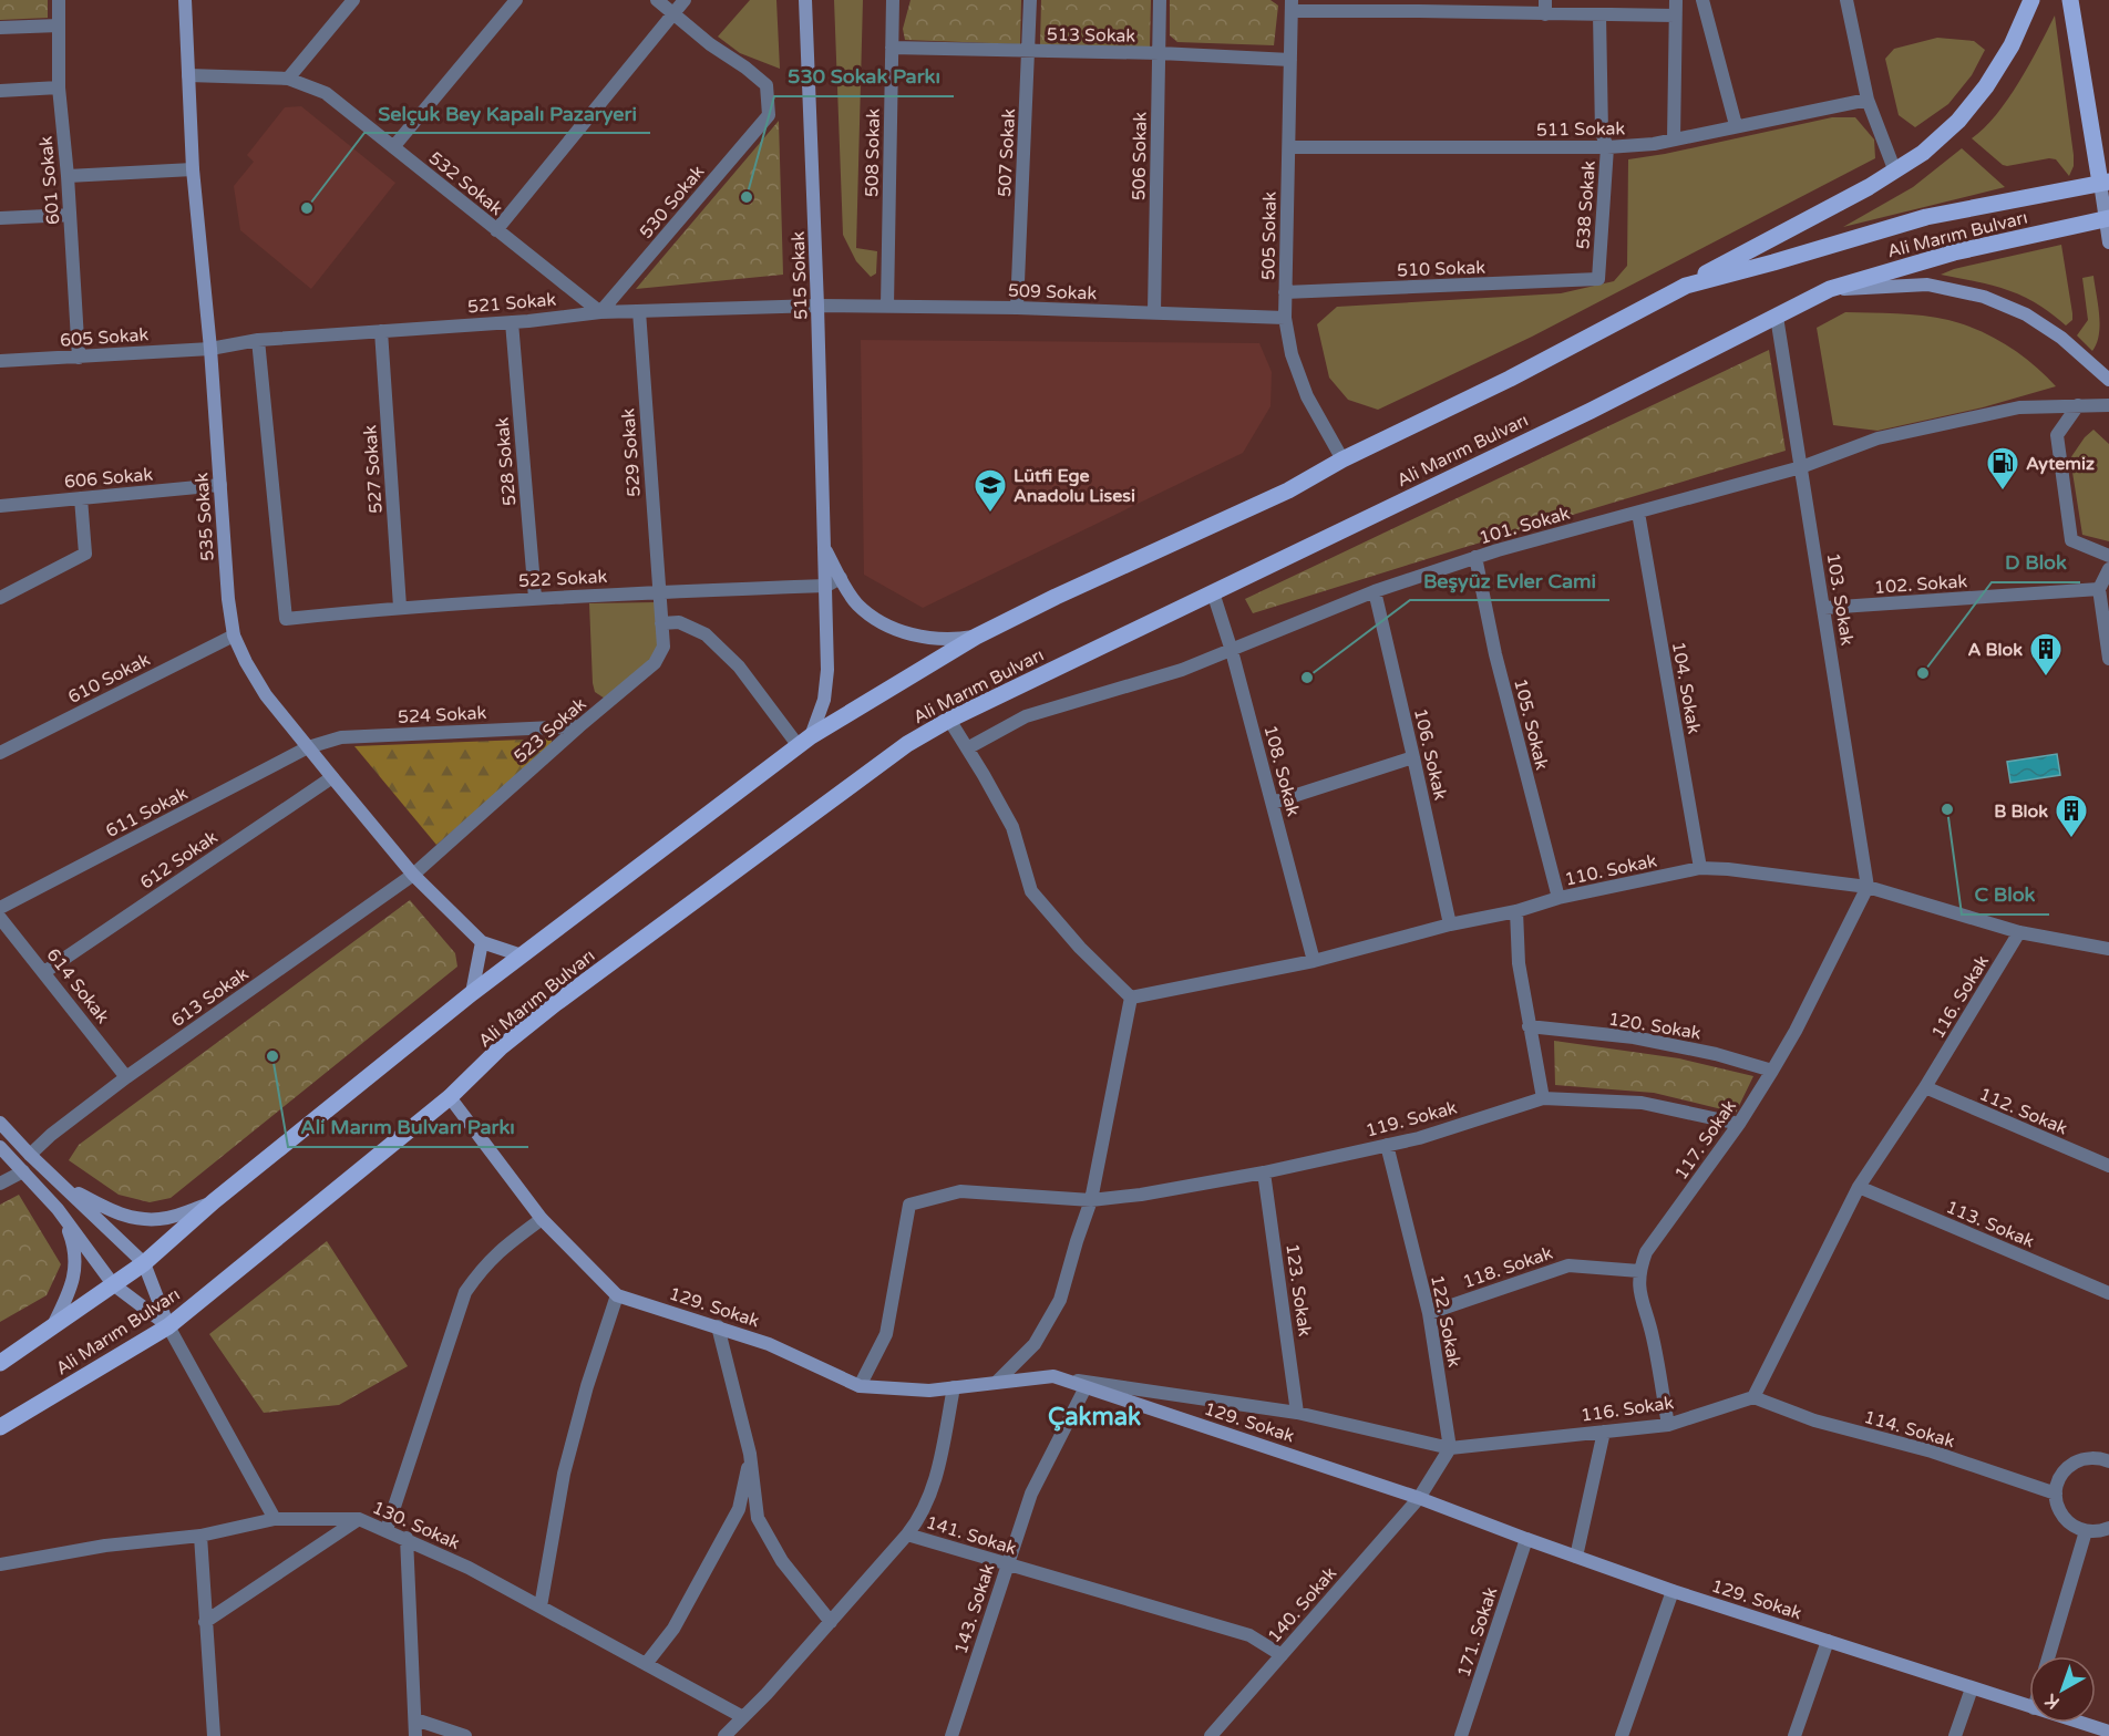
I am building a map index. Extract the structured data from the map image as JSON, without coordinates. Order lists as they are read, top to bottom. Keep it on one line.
{"streets":{"main road":["Ali Marım Bulvarı"],"street":["513 Sokak","511 Sokak","508 Sokak","507 Sokak","506 Sokak","601 Sokak","532 Sokak","530 Sokak","538 Sokak","505 Sokak","510 Sokak","515 Sokak","509 Sokak","521 Sokak","605 Sokak","529 Sokak","528 Sokak","527 Sokak","606 Sokak","535 Sokak","101. Sokak","522 Sokak","102. Sokak","103. Sokak","610 Sokak","104. Sokak","524 Sokak","105. Sokak","523 Sokak","106. Sokak","108. Sokak","611 Sokak","612 Sokak","110. Sokak","614 Sokak","613 Sokak","116. Sokak","120. Sokak","112. Sokak","119. Sokak","117. Sokak","113. Sokak","118. Sokak","123. Sokak","129. Sokak","122. Sokak","114. Sokak","130. Sokak","141. Sokak","140. Sokak","143. Sokak","171. Sokak"]},"crossings":[["513 Sokak","508 Sokak"],["513 Sokak","507 Sokak"],["513 Sokak","506 Sokak"],["513 Sokak","505 Sokak"],["511 Sokak","538 Sokak"],["511 Sokak","505 Sokak"],["508 Sokak","509 Sokak"],["507 Sokak","509 Sokak"],["506 Sokak","509 Sokak"],["601 Sokak","605 Sokak"],["532 Sokak","530 Sokak"],["532 Sokak","521 Sokak"],["532 Sokak","535 Sokak"],["530 Sokak","521 Sokak"],["538 Sokak","510 Sokak"],["Ali Marım Bulvarı","505 Sokak"],["Ali Marım Bulvarı","515 Sokak"],["Ali Marım Bulvarı","103. Sokak"],["Ali Marım Bulvarı","108. Sokak"],["Ali Marım Bulvarı","129. Sokak"],["505 Sokak","510 Sokak"],["505 Sokak","509 Sokak"],["515 Sokak","509 Sokak"],["515 Sokak","521 Sokak"],["515 Sokak","522 Sokak"],["509 Sokak","521 Sokak"],["521 Sokak","605 Sokak"],["521 Sokak","529 Sokak"],["521 Sokak","528 Sokak"],["521 Sokak","527 Sokak"],["521 Sokak","535 Sokak"],["521 Sokak","522 Sokak"],["605 Sokak","535 Sokak"],["529 Sokak","522 Sokak"],["529 Sokak","523 Sokak"],["528 Sokak","522 Sokak"],["527 Sokak","522 Sokak"],["606 Sokak","535 Sokak"],["535 Sokak","610 Sokak"],["535 Sokak","524 Sokak"],["535 Sokak","523 Sokak"],["535 Sokak","611 Sokak"],["535 Sokak","612 Sokak"],["535 Sokak","613 Sokak"],["101. Sokak","103. Sokak"],["101. Sokak","104. Sokak"],["101. Sokak","105. Sokak"],["101. Sokak","106. Sokak"],["101. Sokak","108. Sokak"],["522 Sokak","523 Sokak"],["102. Sokak","103. Sokak"],["103. Sokak","110. Sokak"],["103. Sokak","117. Sokak"],["104. Sokak","110. Sokak"],["524 Sokak","523 Sokak"],["524 Sokak","611 Sokak"],["105. Sokak","110. Sokak"],["523 Sokak","613 Sokak"],["106. Sokak","110. Sokak"],["108. Sokak","110. Sokak"],["612 Sokak","614 Sokak"],["110. Sokak","116. Sokak"],["110. Sokak","117. Sokak"],["614 Sokak","613 Sokak"],["116. Sokak","112. Sokak"],["116. Sokak","113. Sokak"],["116. Sokak","123. Sokak"],["116. Sokak","129. Sokak"],["116. Sokak","122. Sokak"],["116. Sokak","114. Sokak"],["120. Sokak","117. Sokak"],["119. Sokak","117. Sokak"],["119. Sokak","123. Sokak"],["119. Sokak","129. Sokak"],["119. Sokak","122. Sokak"],["117. Sokak","118. Sokak"],["118. Sokak","122. Sokak"],["129. Sokak","140. Sokak"],["129. Sokak","143. Sokak"],["129. Sokak","171. Sokak"],["130. Sokak","141. Sokak"],["141. Sokak","140. Sokak"],["141. Sokak","143. Sokak"]],"districts":["Çakmak"],"places":{"other":["530 Sokak Parkı","Selçuk Bey Kapalı Pazaryeri","D Blok","Beşyüz Evler Cami","C Blok","Ali Marım Bulvarı Parkı"],"fuel station":["Aytemiz"],"school or university":["Lütfi Ege Anadolu Lisesi"],"building":["A Blok","B Blok"]},"north":"bottom left"}
